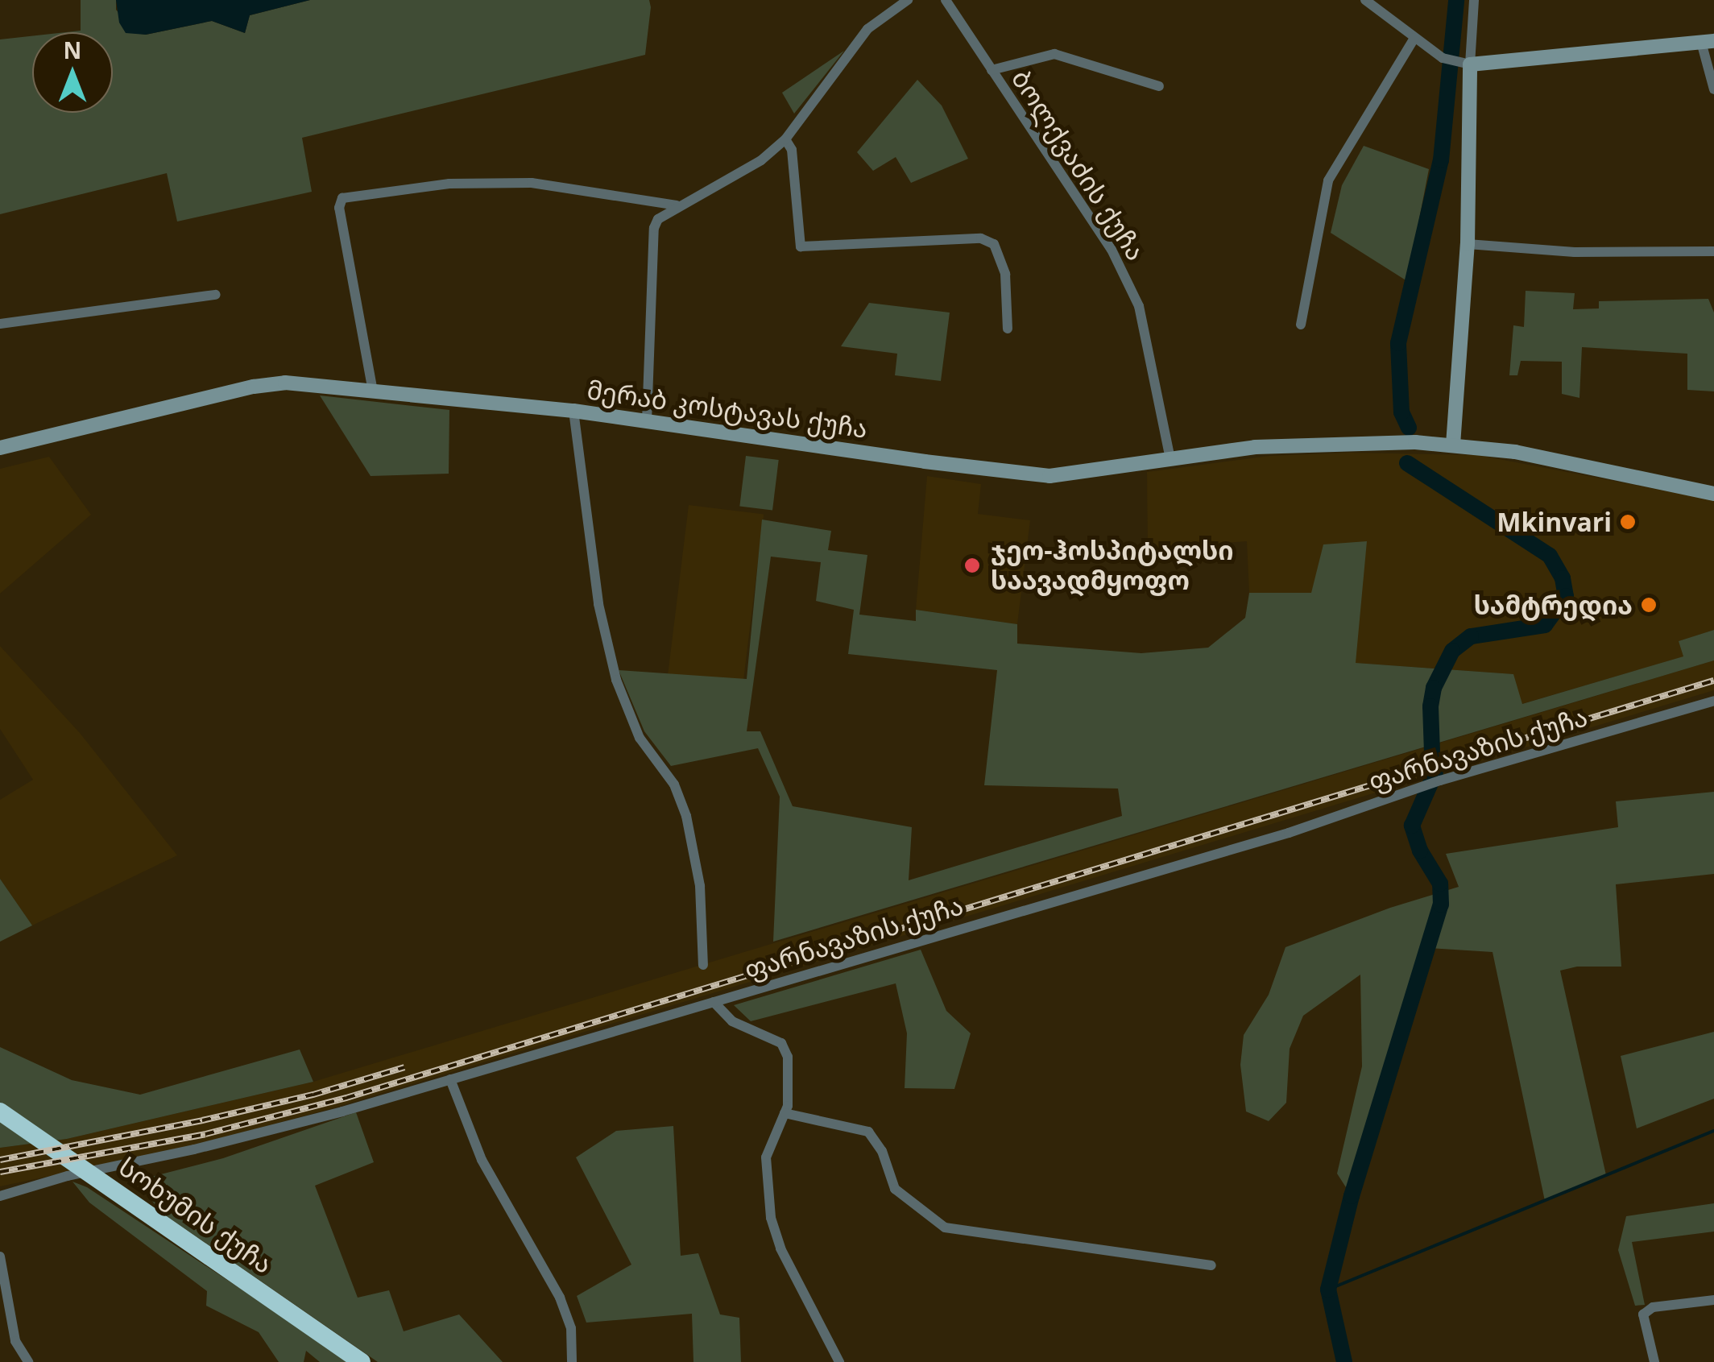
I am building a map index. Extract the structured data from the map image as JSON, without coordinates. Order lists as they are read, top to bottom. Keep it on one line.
{"streets":{"highway":["სოხუმის ქუჩა"],"main road":["მერაბ კოსტავას ქუჩა"],"street":["ბოლქვაძის ქუჩა","ფარნავაზის ქუჩა"]},"crossings":[["ბოლქვაძის ქუჩა","მერაბ კოსტავას ქუჩა"]],"places":["Mkinvari","ჯეო-ჰოსპიტალსი საავადმყოფო","სამტრედია"],"north":"top"}
